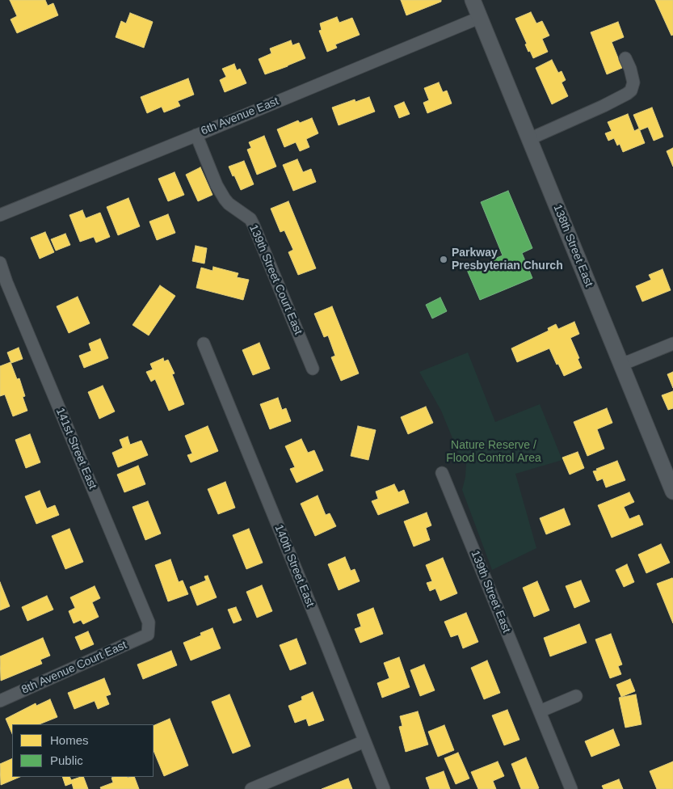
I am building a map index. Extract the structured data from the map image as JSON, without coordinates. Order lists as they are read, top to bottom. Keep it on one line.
{"streets":{"street":["6th Avenue East","138th Street East","139th Street Court East","141st Street East","140th Street East","139th Street East","8th Avenue Court East"]},"crossings":[["6th Avenue East","138th Street East"],["6th Avenue East","139th Street Court East"],["141st Street East","8th Avenue Court East"]],"parks":["Nature Reserve / Flood Control Area"],"places":["Parkway Presbyterian Church"],"legend":["Homes","Public"]}
